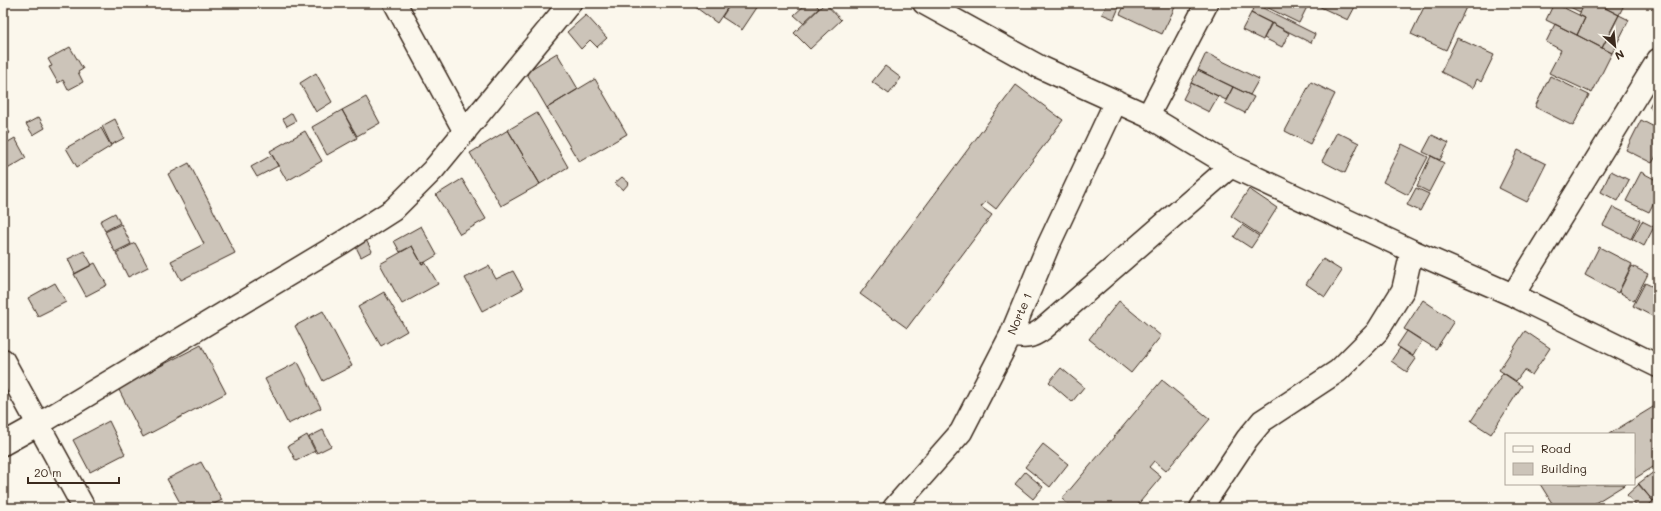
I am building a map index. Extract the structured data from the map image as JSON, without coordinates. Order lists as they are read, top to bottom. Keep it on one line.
{"streets":{"street":["Norte 1"]},"legend":["Road","Building"],"scale_bar":"20 m","north":"bottom right"}
